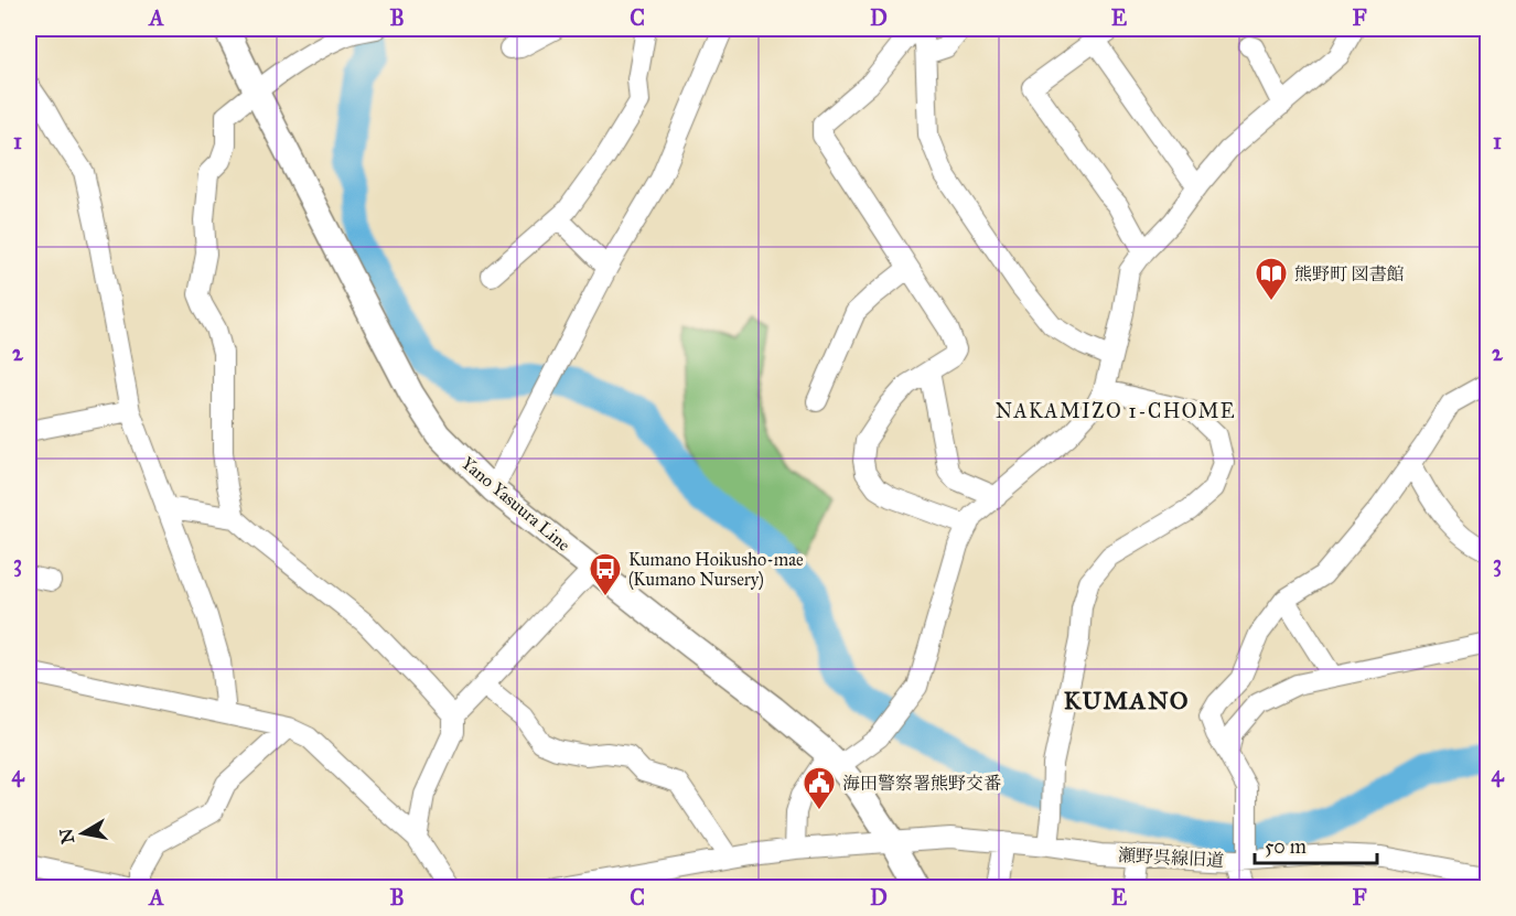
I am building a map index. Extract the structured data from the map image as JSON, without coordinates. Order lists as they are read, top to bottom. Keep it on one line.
{"streets":{"main road":["Yano Yasuura Line"],"street":["瀬野呉線旧道"]},"crossings":[["Yano Yasuura Line","瀬野呉線旧道"]],"districts":["NAKAMIZO 1-CHOME","KUMANO"],"places":{"library":["熊野町 図書館"],"bus stop":["Kumano Hoikusho-mae (Kumano Nursery)"],"public building":["海田警察署熊野交番"]},"scale_bar":"50 m","north":"left","grid":{"columns":["A","B","C","D","E","F"],"rows":["1","2","3","4"]}}
